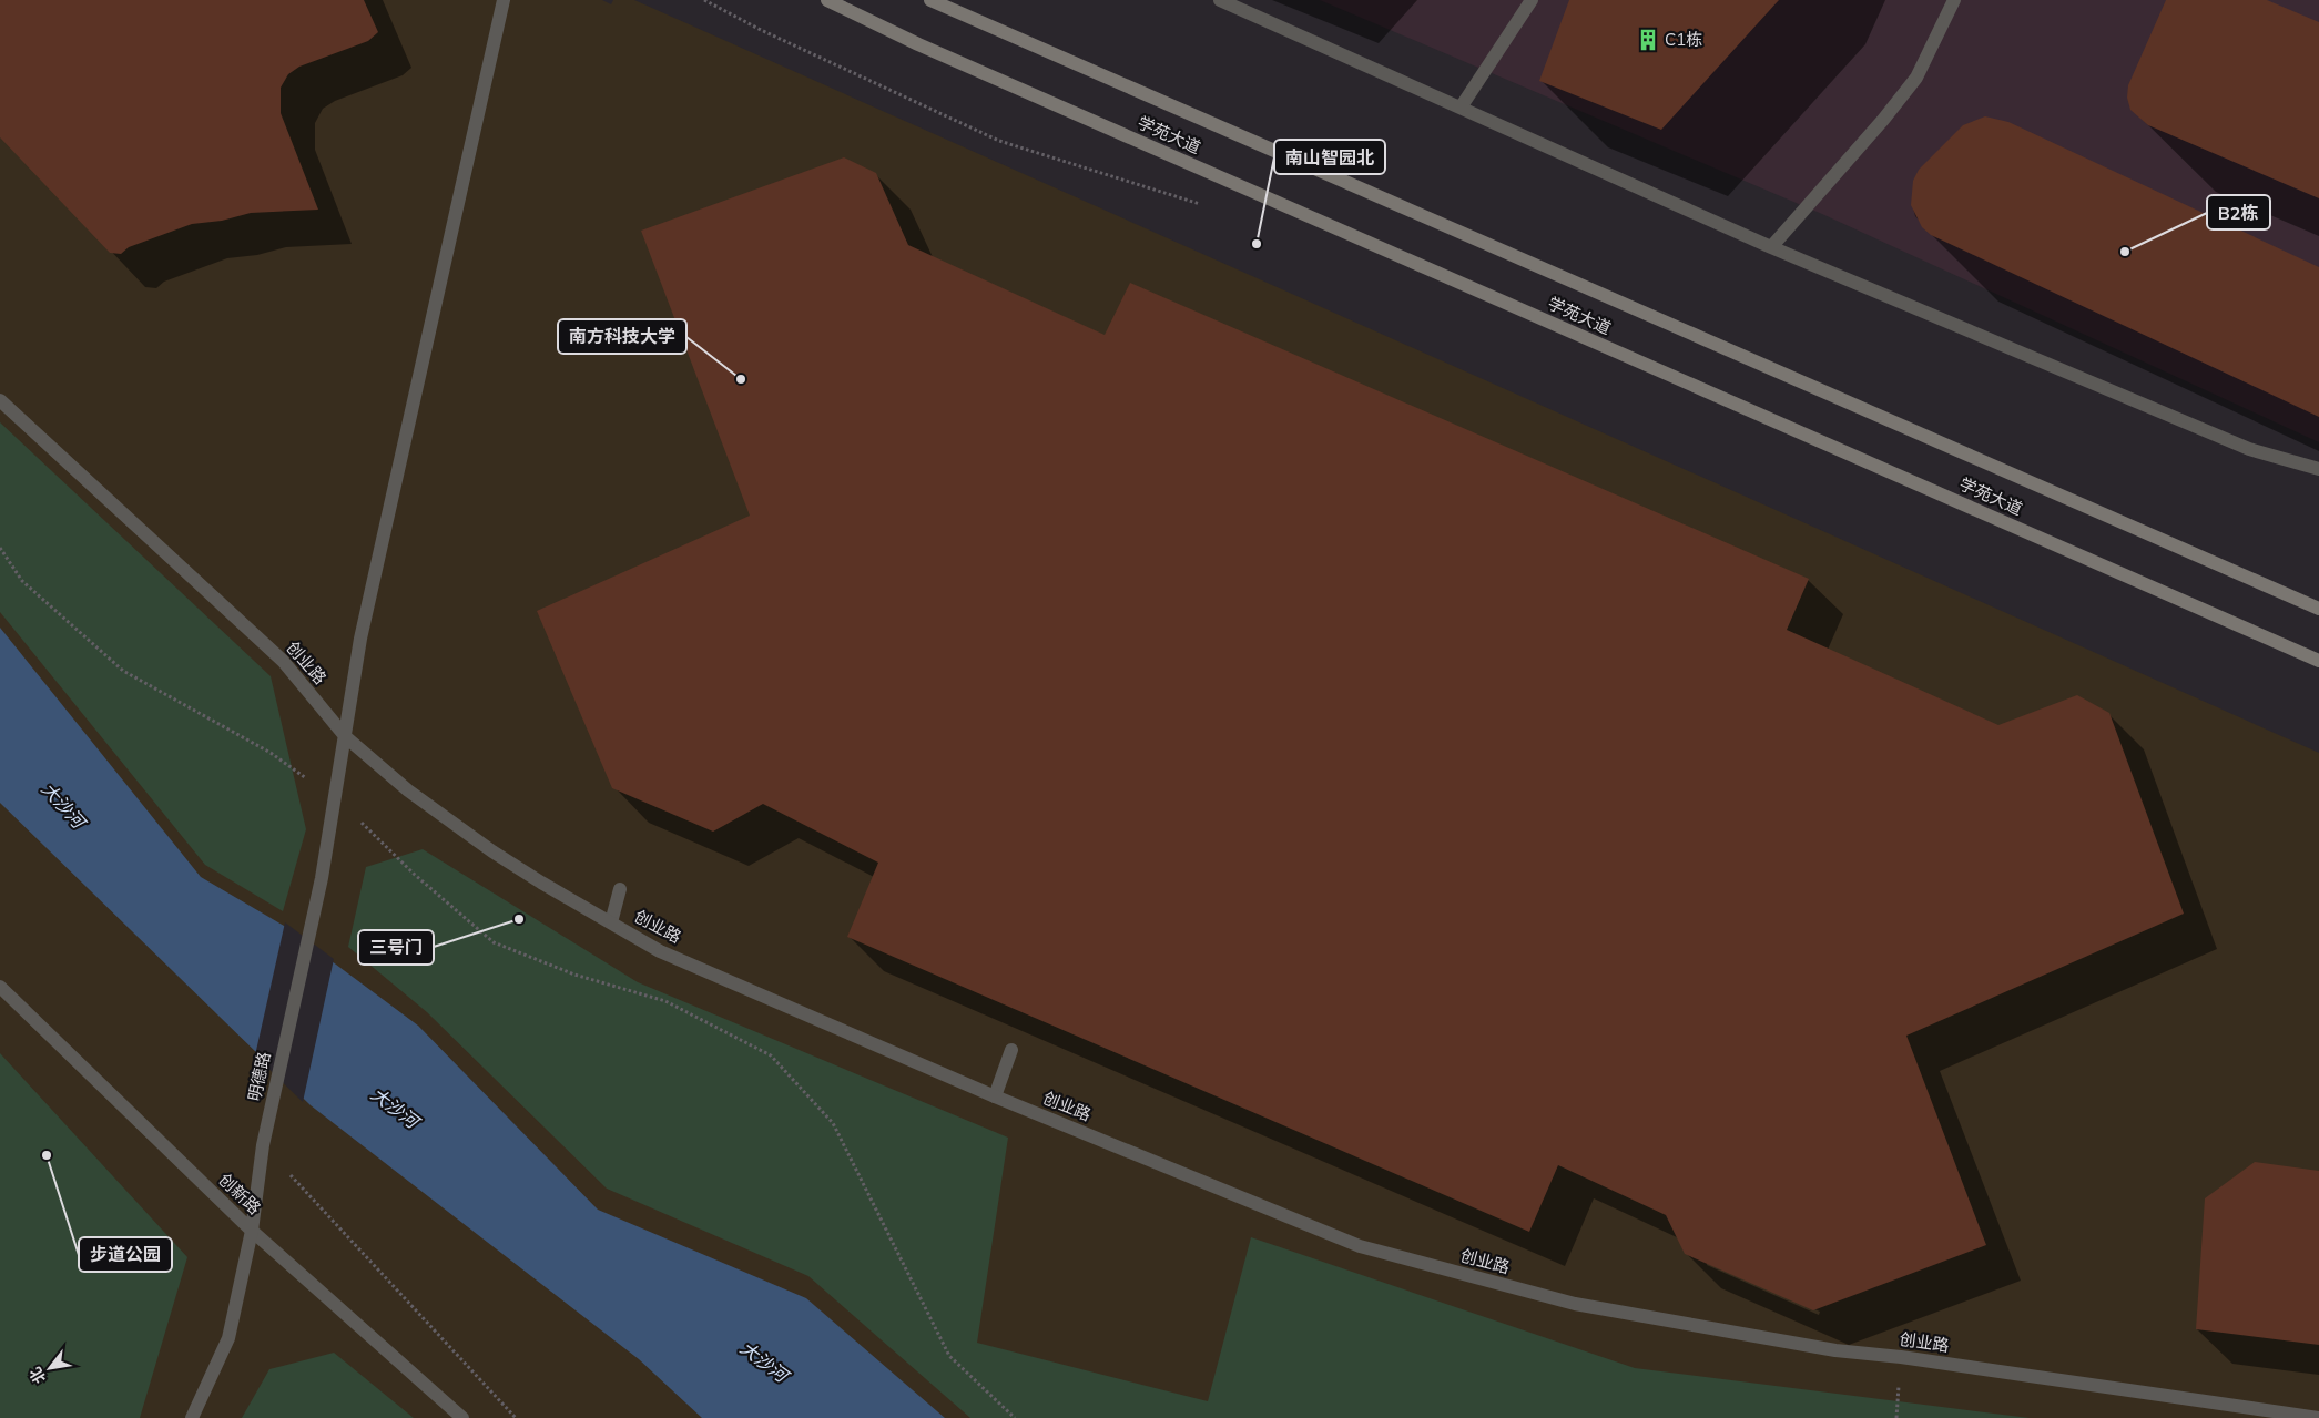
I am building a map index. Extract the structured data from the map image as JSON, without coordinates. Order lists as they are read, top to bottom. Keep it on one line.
{"streets":{"main road":["学苑大道"],"street":["创业路","明德路","创新路"]},"crossings":[["创业路","明德路"],["明德路","创新路"]],"water":["大沙河"],"places":{"building":["C1栋"],"other":["南山智园北","B2栋","南方科技大学","三号门","步道公园"]},"north":"bottom left"}
